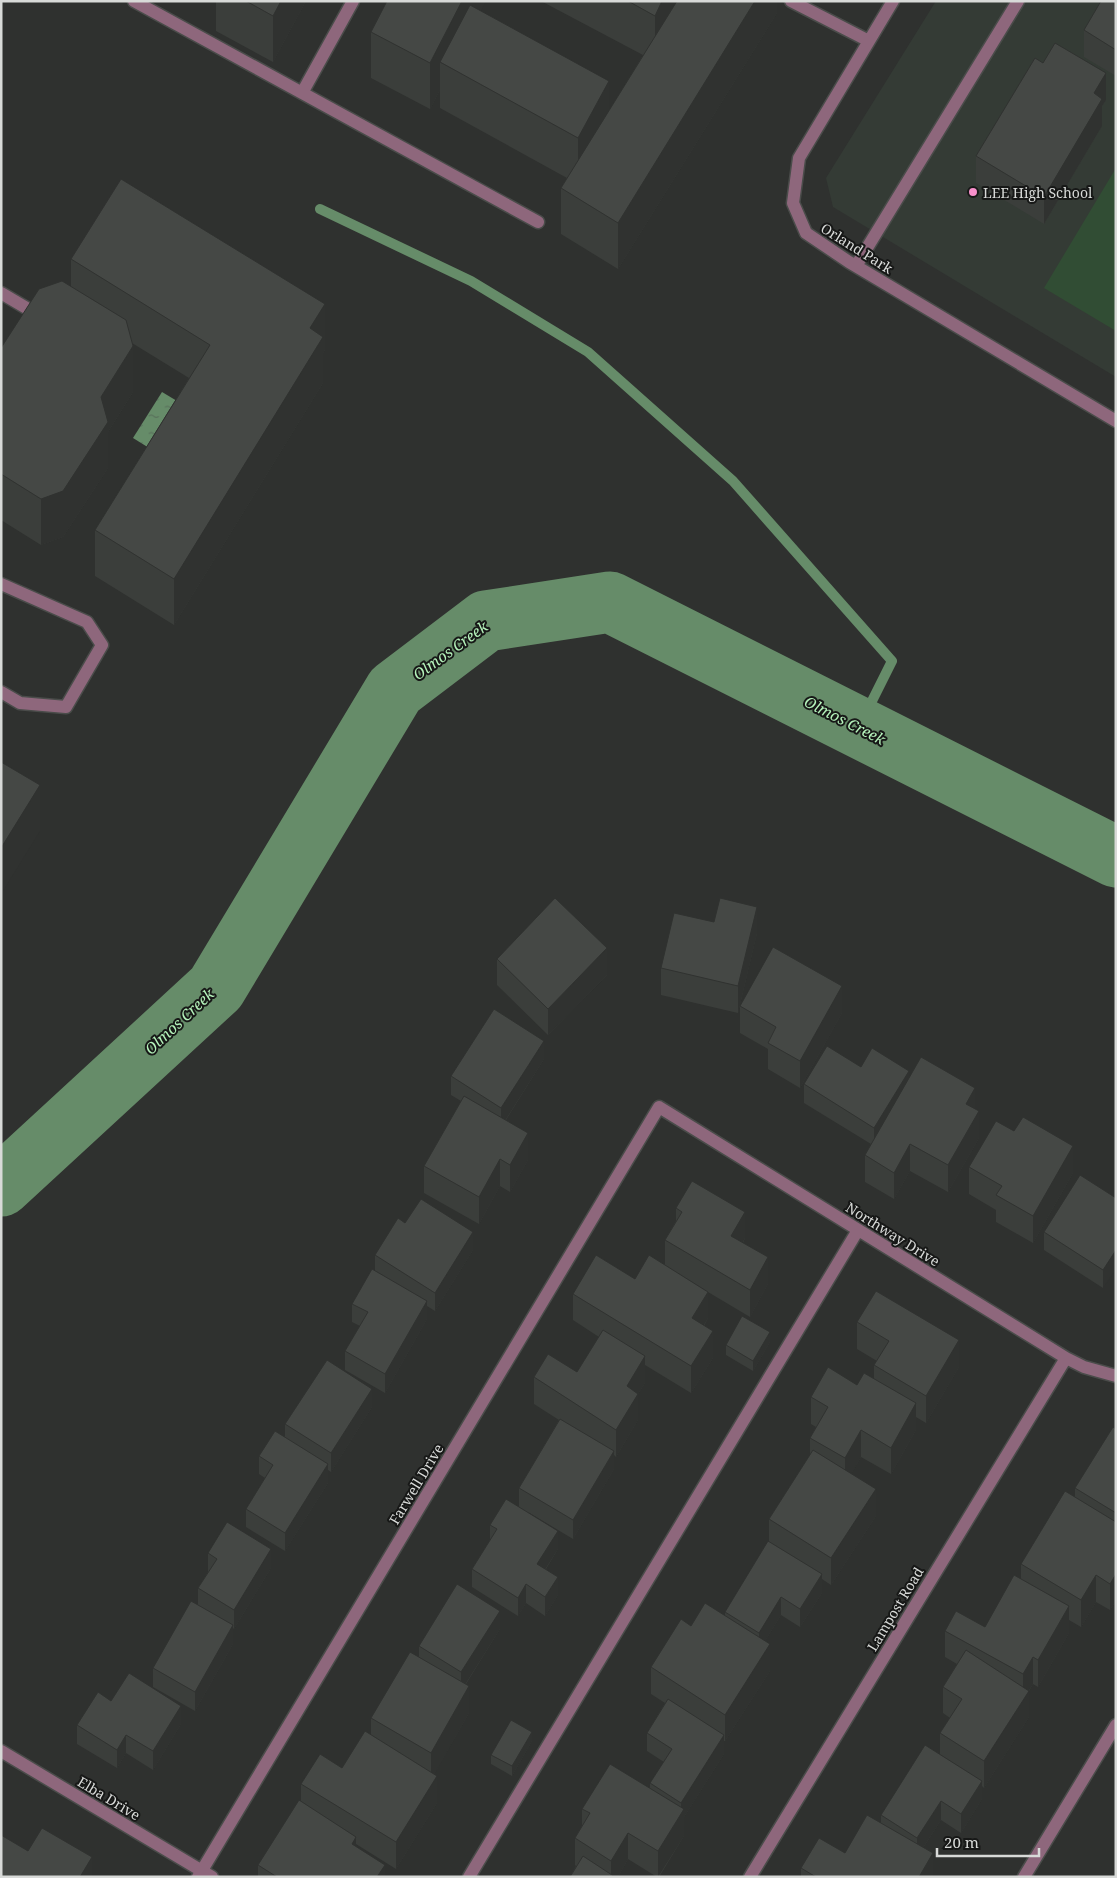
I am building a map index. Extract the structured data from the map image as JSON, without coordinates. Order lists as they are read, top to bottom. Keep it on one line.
{"streets":{"street":["Orland Park","Northway Drive","Farwell Drive","Lampost Road","Elba Drive"]},"crossings":[["Northway Drive","Farwell Drive"],["Northway Drive","Lampost Road"],["Farwell Drive","Elba Drive"]],"water":["Olmos Creek"],"places":["LEE High School"],"scale_bar":"20 m"}
